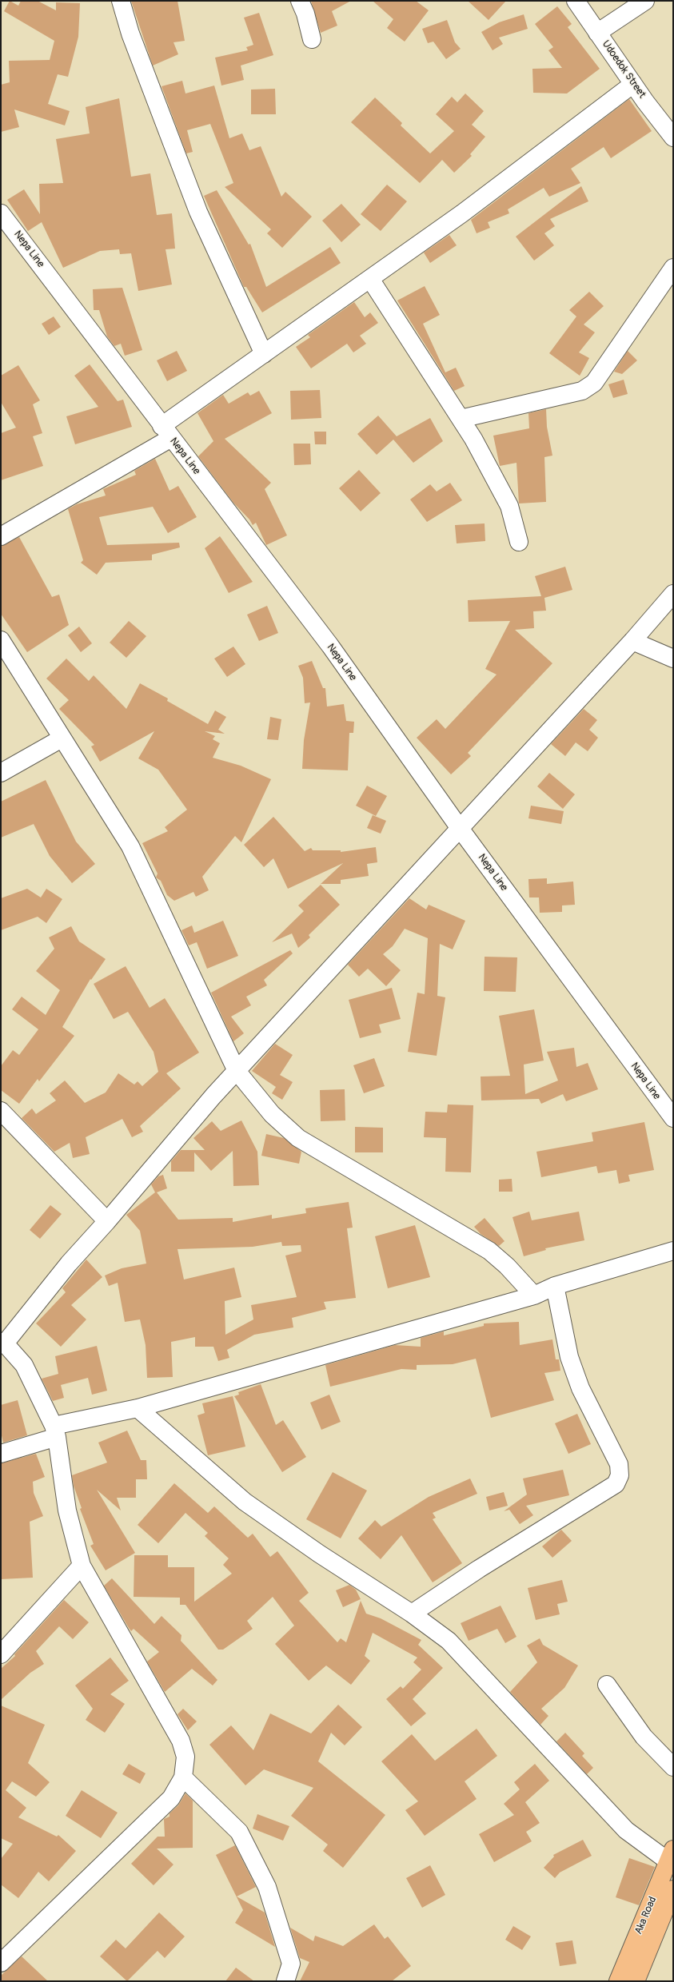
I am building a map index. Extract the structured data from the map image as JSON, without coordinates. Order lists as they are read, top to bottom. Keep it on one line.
{"streets":{"main road":["Aka Road"],"street":["Udoedok Street","Nepa Line"]}}
